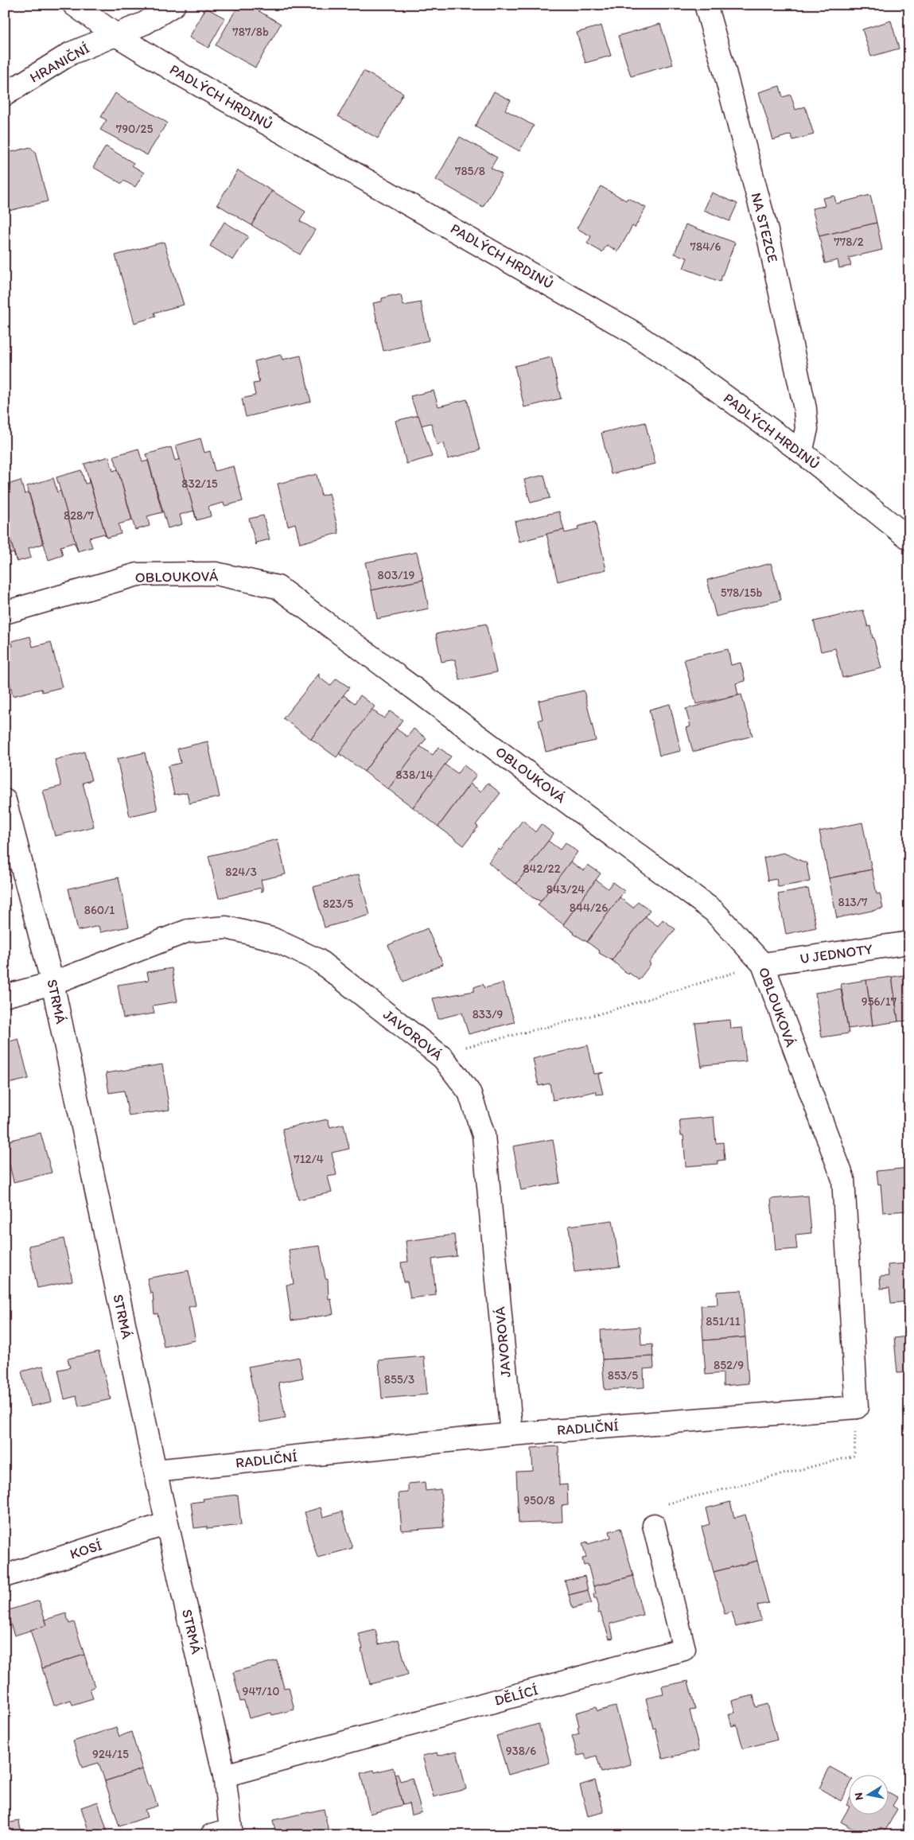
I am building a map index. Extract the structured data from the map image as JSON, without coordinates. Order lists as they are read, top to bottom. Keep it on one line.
{"streets":{"street":["HRANIČNÍ","PADLÝCH HRDINŮ","NA STEZCE","OBLOUKOVÁ","U JEDNOTY","STRMÁ","JAVOROVÁ","RADLIČNÍ","KOSÍ","DĚLÍCÍ"]},"crossings":[["HRANIČNÍ","PADLÝCH HRDINŮ"],["PADLÝCH HRDINŮ","NA STEZCE"],["OBLOUKOVÁ","U JEDNOTY"],["OBLOUKOVÁ","RADLIČNÍ"],["STRMÁ","JAVOROVÁ"],["STRMÁ","RADLIČNÍ"],["STRMÁ","KOSÍ"],["STRMÁ","DĚLÍCÍ"],["JAVOROVÁ","RADLIČNÍ"]],"house_numbers":["787/8b","790/25","785/8","778/2","784/6","832/15","828/7","803/19","578/15b","838/14","842/22","824/3","843/24","813/7","823/5","844/26","860/1","956/17","833/9","712/4","851/11","852/9","853/5","855/3","950/8","947/10","938/6","924/15"],"north":"left"}
